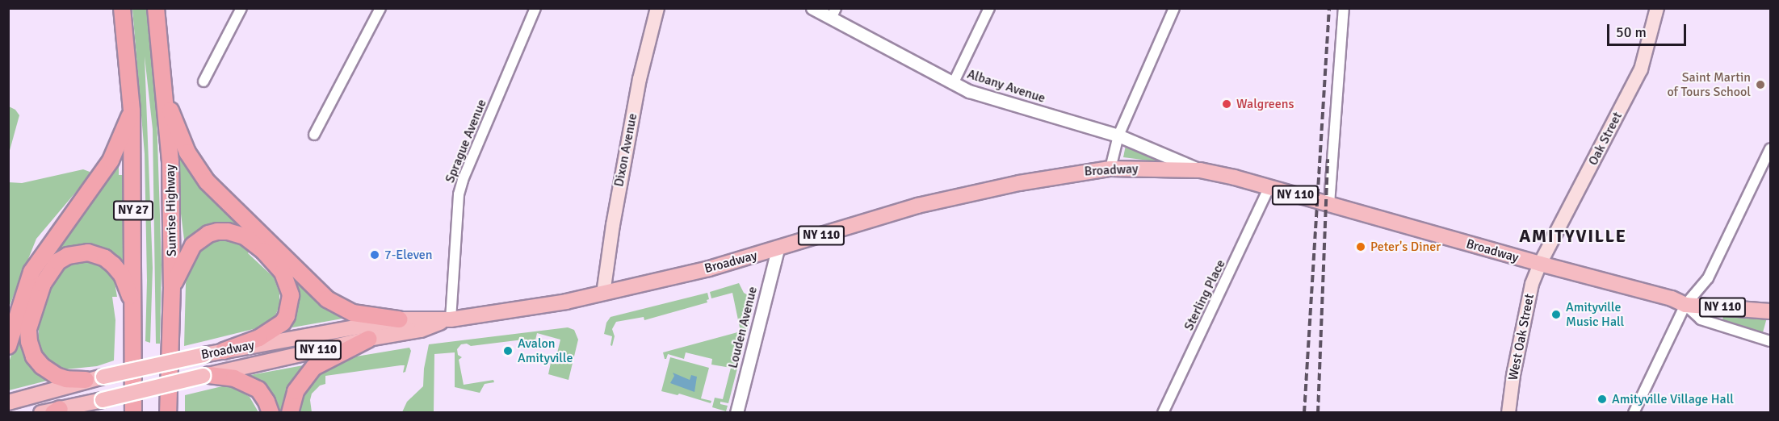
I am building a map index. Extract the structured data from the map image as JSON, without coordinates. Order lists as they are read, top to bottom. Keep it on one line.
{"streets":{"highway":["NY 27","Sunrise Highway"],"main road":["Oak Street","Dixon Avenue","Broadway","NY 110","West Oak Street"],"street":["Albany Avenue","Sprague Avenue","Sterling Place","Louden Avenue"]},"crossings":[["Albany Avenue","Broadway"],["Oak Street","Broadway"],["Oak Street","West Oak Street"],["Sprague Avenue","Broadway"],["Dixon Avenue","Broadway"],["Broadway","Sterling Place"],["Broadway","Louden Avenue"],["Broadway","West Oak Street"]],"districts":["AMITYVILLE"],"places":["Saint Martin of Tours School","Walgreens","Peter's Diner","7-Eleven","Amityville Music Hall","Avalon Amityville","Amityville Village Hall"],"scale_bar":"50 m"}
